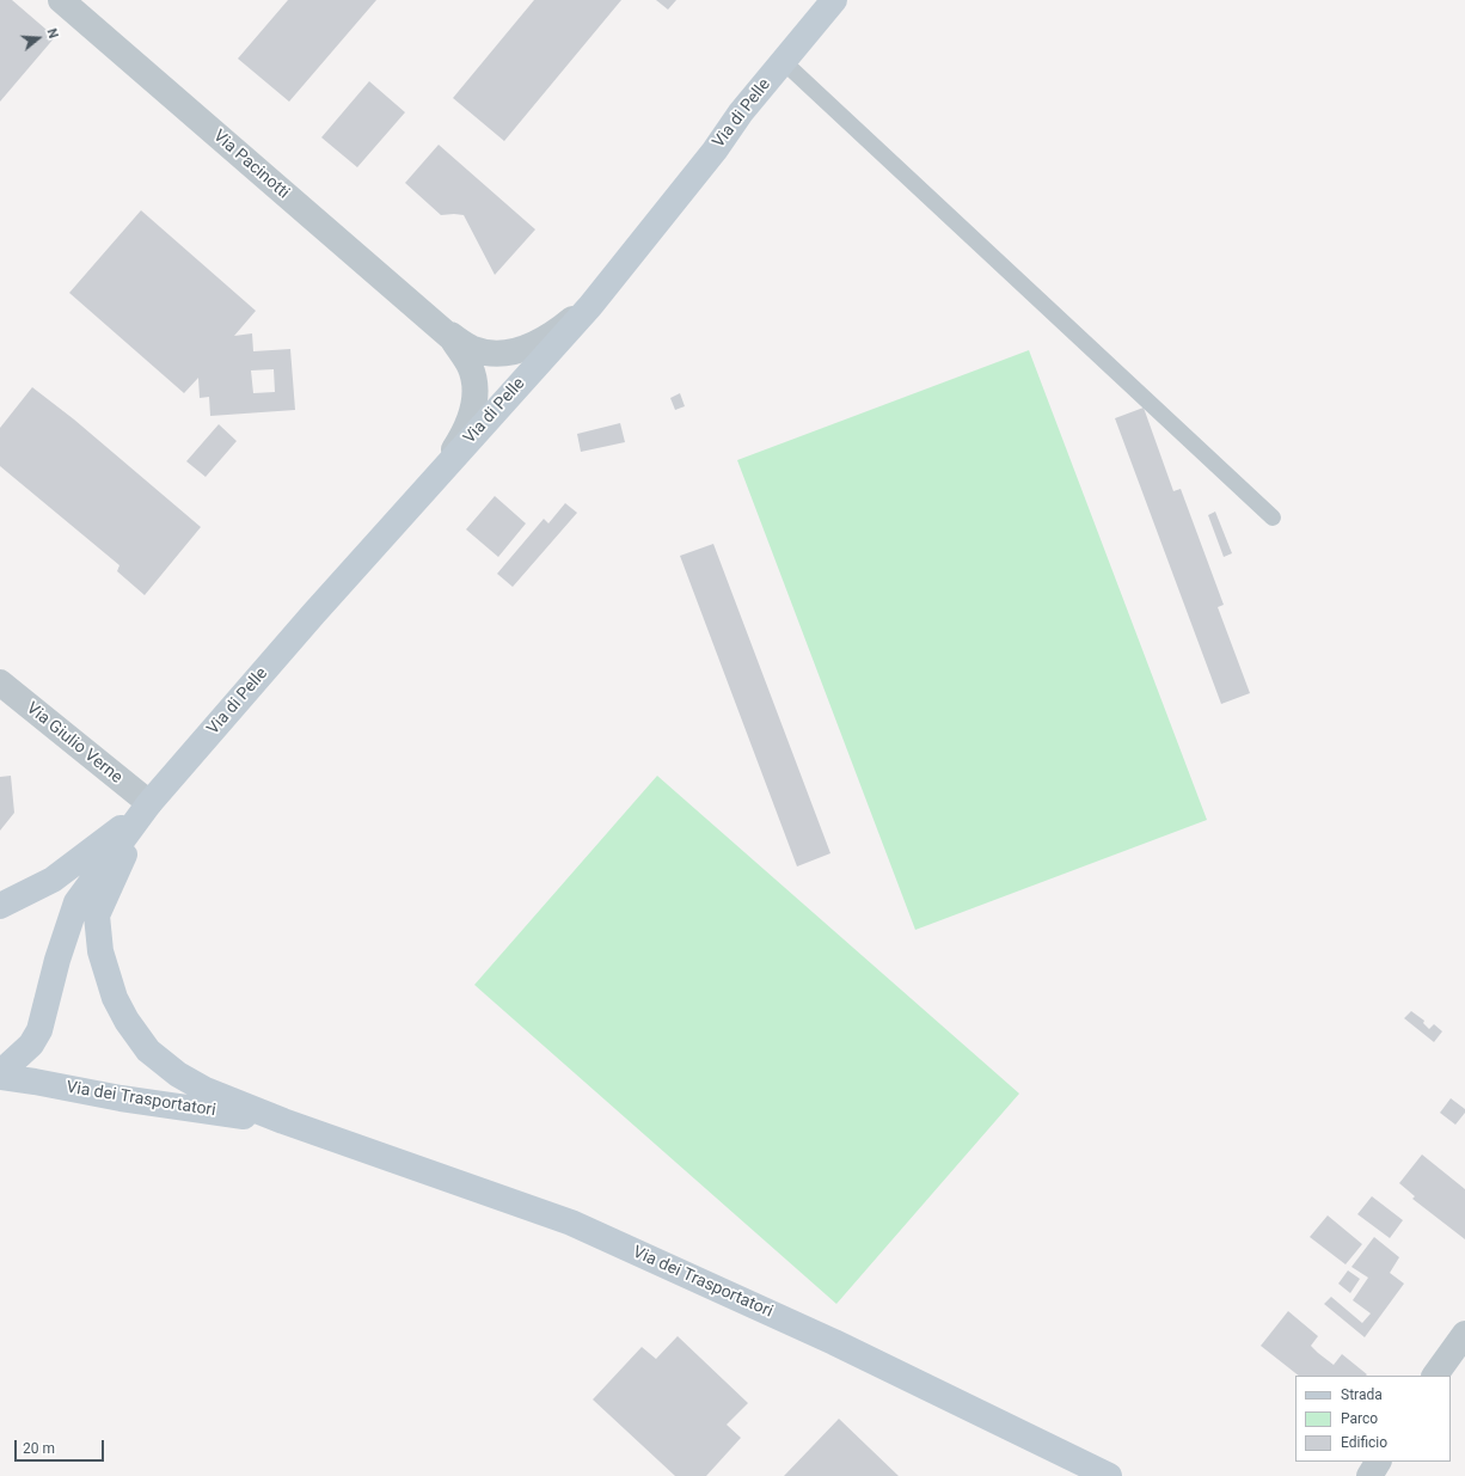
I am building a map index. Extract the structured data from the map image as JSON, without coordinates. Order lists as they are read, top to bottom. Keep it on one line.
{"streets":{"street":["Via di Pelle","Via Pacinotti","Via Giulio Verne","Via dei Trasportatori"]},"crossings":[["Via di Pelle","Via Pacinotti"],["Via di Pelle","Via Giulio Verne"],["Via di Pelle","Via dei Trasportatori"],["Via Giulio Verne","Via dei Trasportatori"]],"legend":["Strada","Parco","Edificio"],"scale_bar":"20 m","north":"right"}
